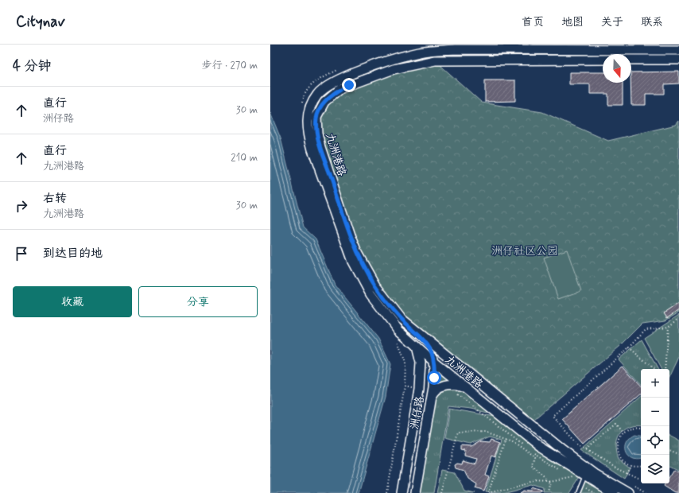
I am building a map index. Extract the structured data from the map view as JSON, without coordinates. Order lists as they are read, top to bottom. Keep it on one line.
{"streets":{"street":["九洲港路","洲仔路"]},"crossings":[["九洲港路","洲仔路"]],"parks":["洲仔社区公园"],"north":"bottom","page":{"header":"Citynav","nav":["首页","地图","关于","联系"],"heading":["4 分钟","步行 · 270 m"],"list":[["直行","洲仔路","30 m"],["直行","九洲港路","210 m"],["右转","九洲港路","30 m"],"到达目的地"],"buttons":["收藏","分享"],"map_buttons":["+","−"]}}
